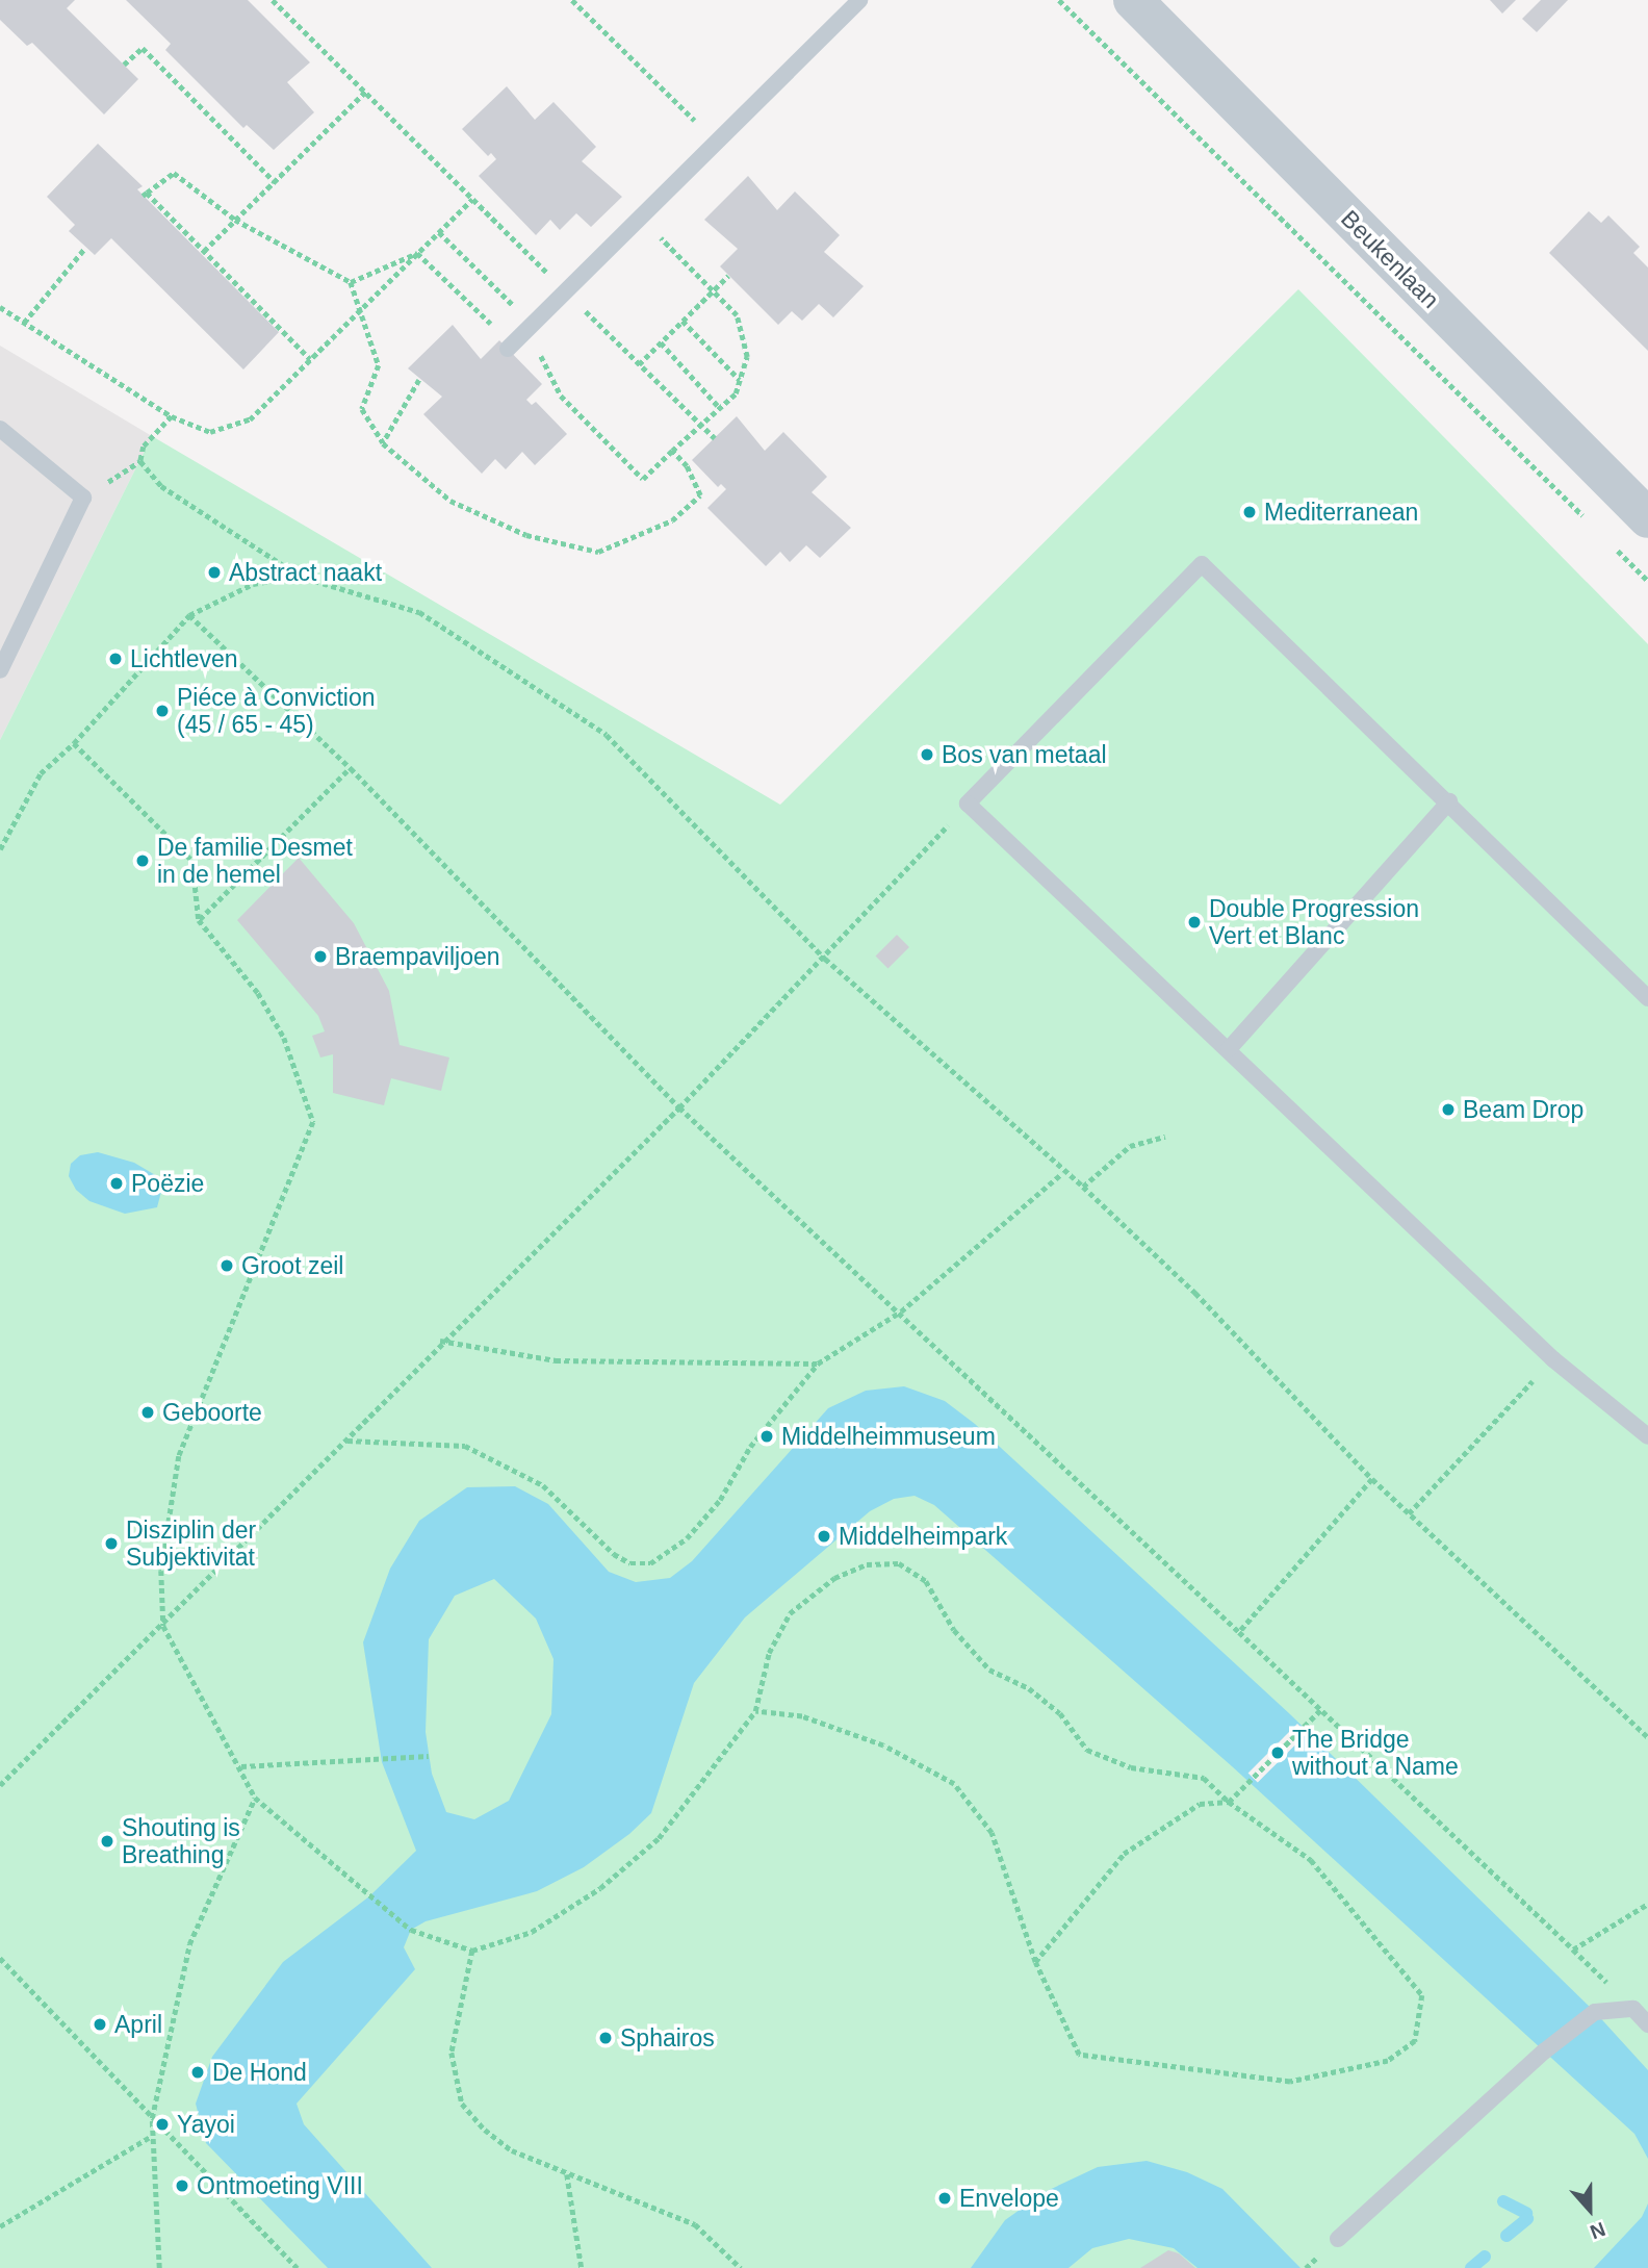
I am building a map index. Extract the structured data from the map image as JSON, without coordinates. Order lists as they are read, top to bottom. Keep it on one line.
{"streets":{"street":["Beukenlaan"]},"places":["Mediterranean","Abstract naakt","Lichtleven","Piéce à Conviction (45 / 65 - 45)","Bos van metaal","De familie Desmet in de hemel","Double Progression Vert et Blanc","Braempaviljoen","Beam Drop","Poëzie","Groot zeil","Geboorte","Middelheimmuseum","Middelheimpark","Disziplin der Subjektivitat","The Bridge without a Name","Shouting is Breathing","April","Sphairos","De Hond","Yayoi","Ontmoeting VIII","Envelope"],"north":"bottom"}
